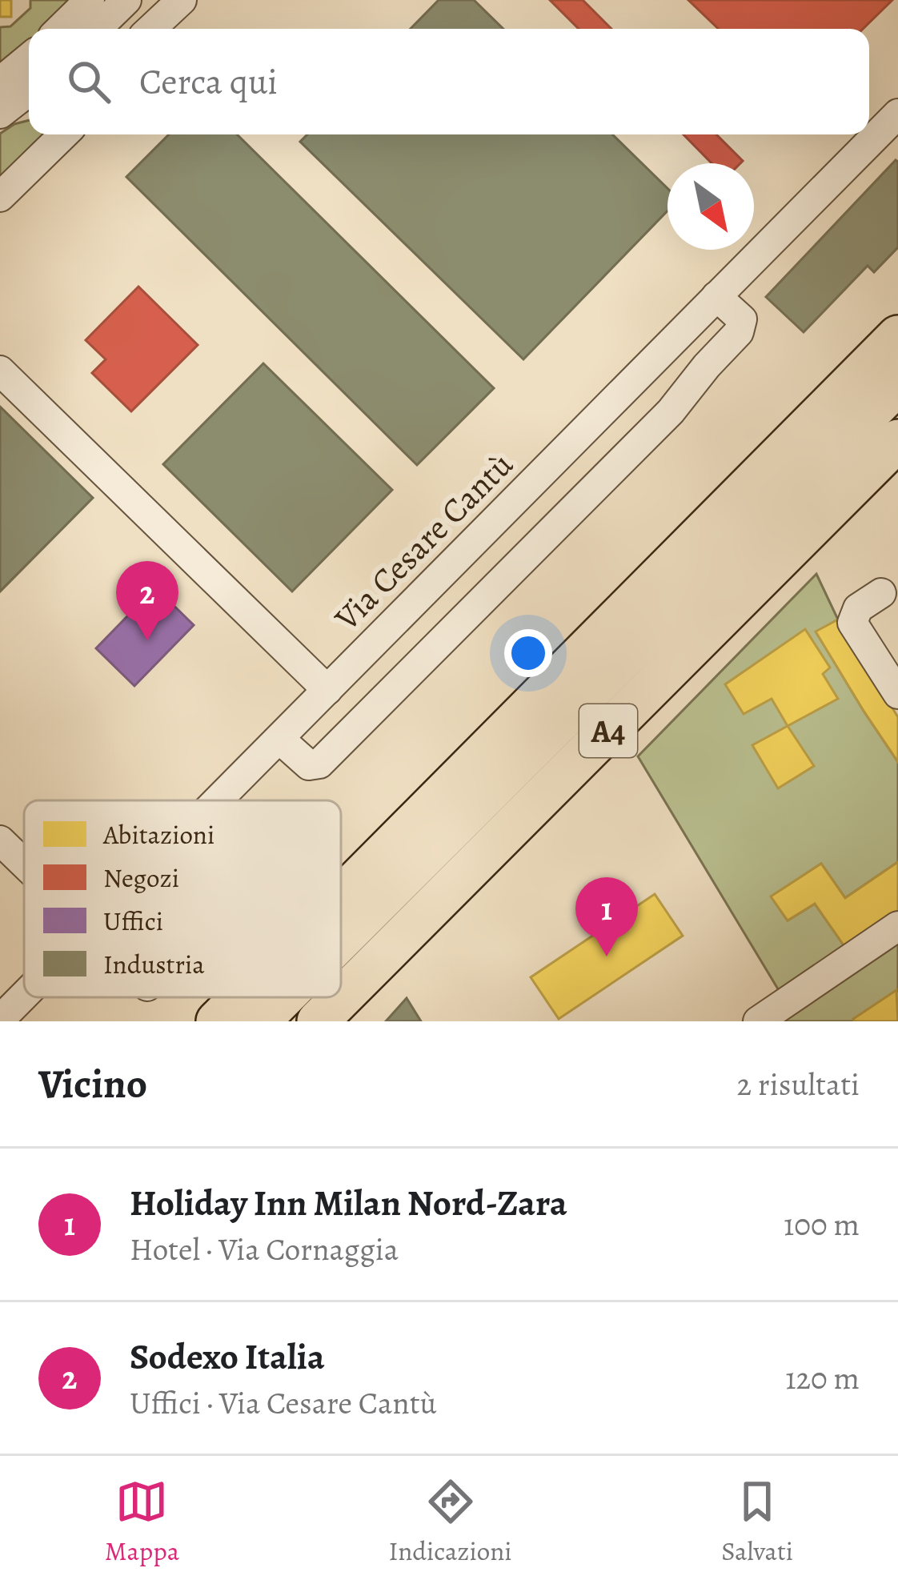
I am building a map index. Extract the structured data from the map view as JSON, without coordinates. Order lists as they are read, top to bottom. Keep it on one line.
{"streets":{"highway":["A4"],"street":["Via Cesare Cantù"]},"legend":["Abitazioni","Negozi","Uffici","Industria"],"north":"bottom right","page":{"search":"Cerca qui","pins":["2","1"],"heading":["Vicino","2 risultati"],"list":[{"mark":"1","name":"Holiday Inn Milan Nord-Zara","note":"Hotel · Via Cornaggia","value":"100 m"},{"mark":"2","name":"Sodexo Italia","note":"Uffici · Via Cesare Cantù","value":"120 m"}],"nav":["Mappa","Indicazioni","Salvati"]}}
